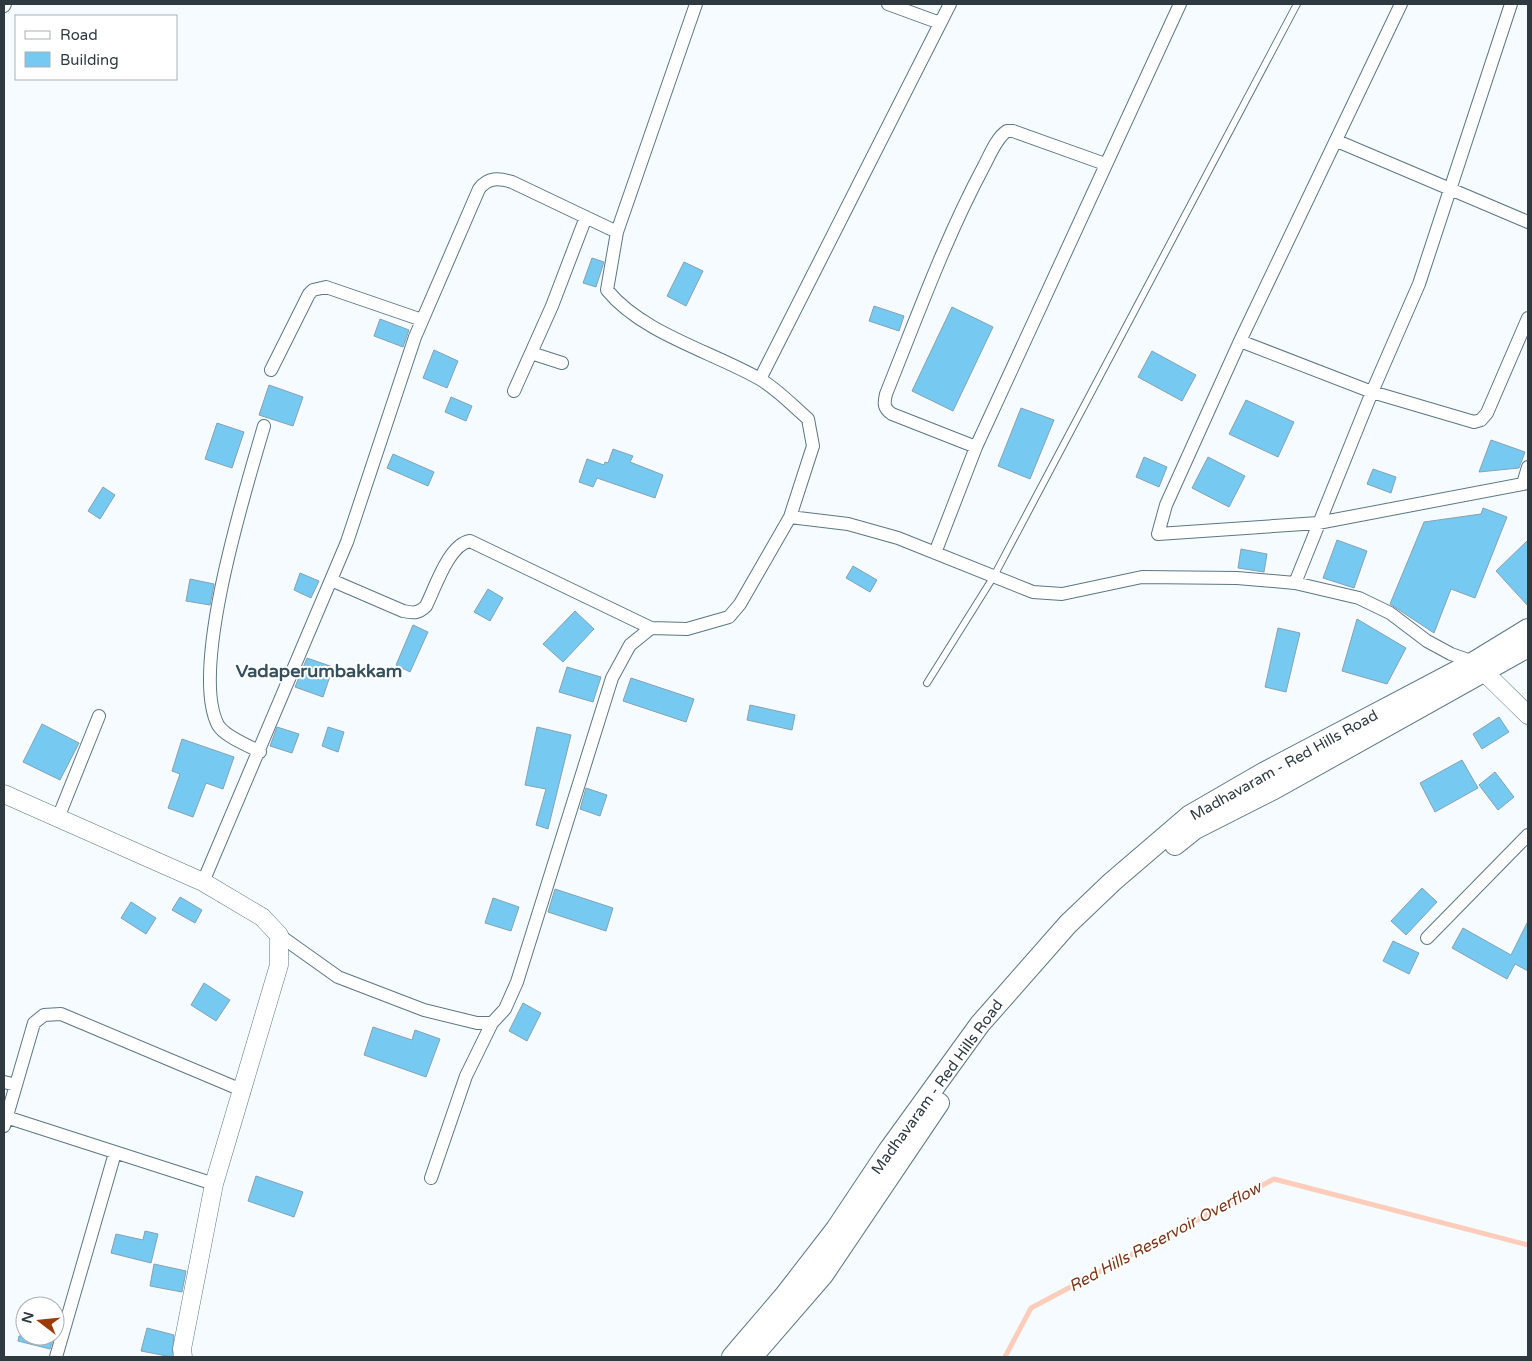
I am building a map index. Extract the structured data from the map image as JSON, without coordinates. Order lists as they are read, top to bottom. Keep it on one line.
{"streets":{"main road":["Madhavaram - Red Hills Road"]},"districts":["Vadaperumbakkam"],"water":["Red Hills Reservoir Overflow"],"legend":["Road","Building"],"north":"left"}
